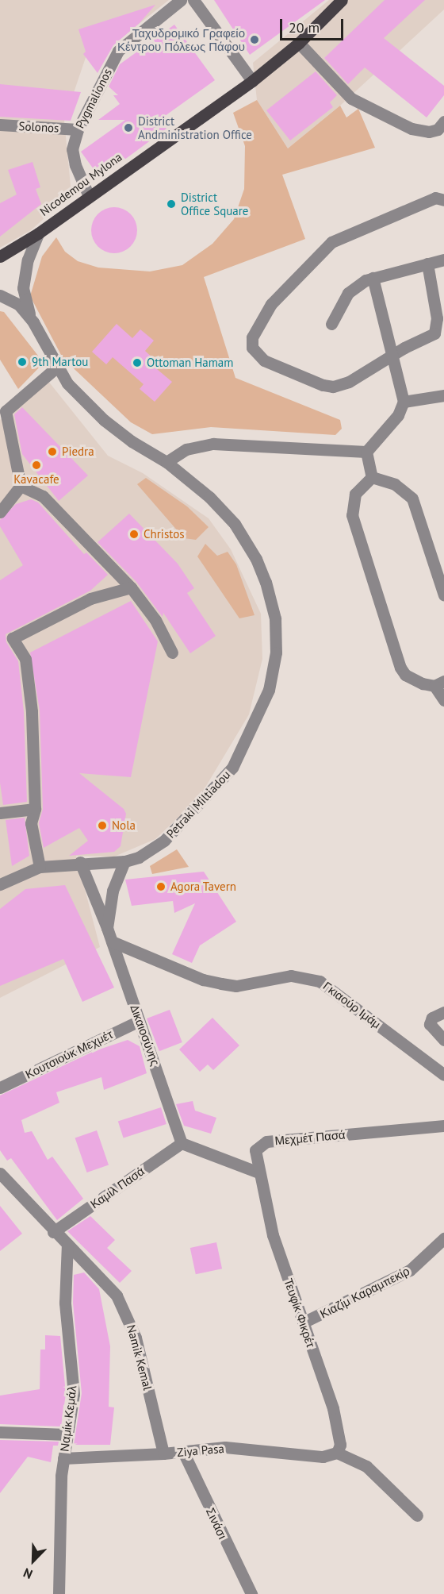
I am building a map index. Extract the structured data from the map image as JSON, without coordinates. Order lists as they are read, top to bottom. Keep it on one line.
{"streets":{"main road":["Nicodemou Mylona"],"street":["Pygmalionos","Solonos","Petraki Miltiadou","Γκιαούρ Ιμάμ","Δικαιοσύνης","Κουτσιούκ Μεχμέτ","Μεχμέτ Πασά","Καμίλ Πασά","Κιαζίμ Καραμπεκίρ","Τευφίκ Φικρέτ","Namik Kemal","Ναμίκ Κεμάλ","Ziya Pasa","Σινάσι"]},"crossings":[["Pygmalionos","Solonos"],["Pygmalionos","Nicodemou Mylona"],["Petraki Miltiadou","Δικαιοσύνης"],["Γκιαούρ Ιμάμ","Δικαιοσύνης"],["Δικαιοσύνης","Κουτσιούκ Μεχμέτ"],["Δικαιοσύνης","Καμίλ Πασά"],["Μεχμέτ Πασά","Τευφίκ Φικρέτ"],["Καμίλ Πασά","Namik Kemal"],["Κιαζίμ Καραμπεκίρ","Τευφίκ Φικρέτ"],["Τευφίκ Φικρέτ","Ziya Pasa"],["Namik Kemal","Ναμίκ Κεμάλ"],["Namik Kemal","Ziya Pasa"],["Ναμίκ Κεμάλ","Ziya Pasa"],["Ziya Pasa","Σινάσι"]],"places":["Ταχυδρομικό Γραφείο Κέντρου Πόλεως Πάφου","District Andministration Office","District Office Square","9th Martou","Ottoman Hamam","Piedra","Kavacafe","Christos","Nola","Agora Tavern"],"scale_bar":"20 m","north":"bottom left"}
